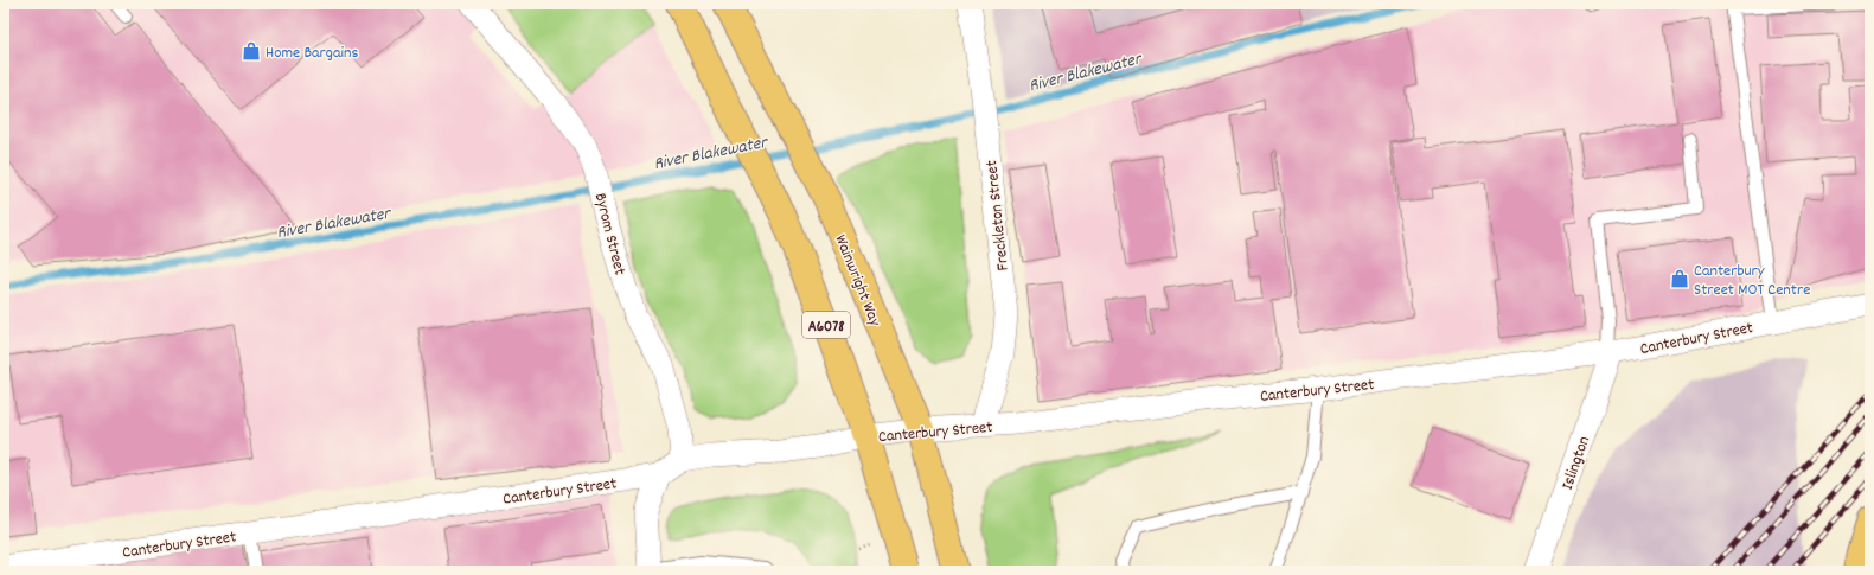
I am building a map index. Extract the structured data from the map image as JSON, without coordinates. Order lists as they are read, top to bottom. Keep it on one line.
{"streets":{"highway":["Wainwright Way","A6078"],"street":["Freckleton Street","Byrom Street","Canterbury Street","Islington"]},"crossings":[["Freckleton Street","Canterbury Street"],["Byrom Street","Canterbury Street"],["Wainwright Way","Canterbury Street"],["A6078","Canterbury Street"],["Canterbury Street","Islington"]],"water":["River Blakewater"],"places":{"shop":["Home Bargains","Canterbury Street MOT Centre"]}}
